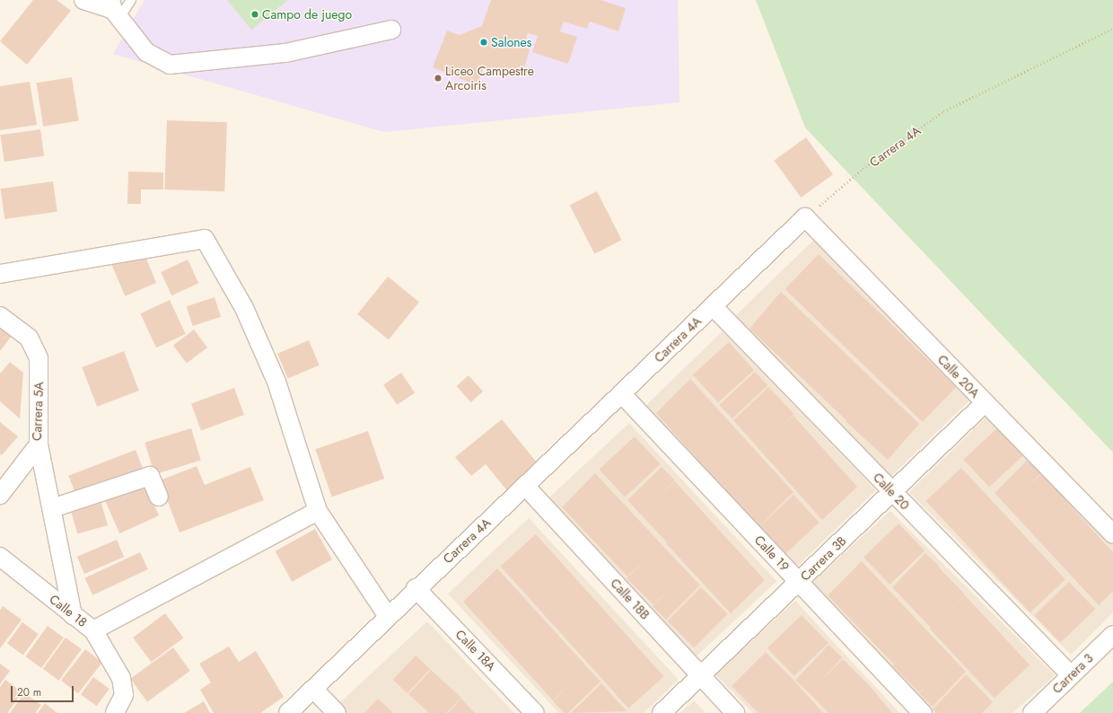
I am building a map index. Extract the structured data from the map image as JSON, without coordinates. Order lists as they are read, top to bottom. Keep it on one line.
{"streets":{"street":["Carrera 4A","Calle 20A","Carrera 5A","Calle 20","Calle 19","Carrera 3B","Calle 18B","Calle 18","Calle 18A","Carrera 3"]},"crossings":[["Carrera 4A","Calle 20A"],["Carrera 4A","Calle 20"],["Carrera 4A","Calle 19"],["Carrera 4A","Calle 18B"],["Carrera 4A","Calle 18A"],["Calle 20A","Carrera 3B"],["Calle 20","Carrera 3B"],["Calle 20","Carrera 3"],["Calle 19","Carrera 3B"],["Carrera 3B","Calle 18B"]],"places":["Campo de juego","Salones","Liceo Campestre Arcoiris"],"scale_bar":"20 m"}
